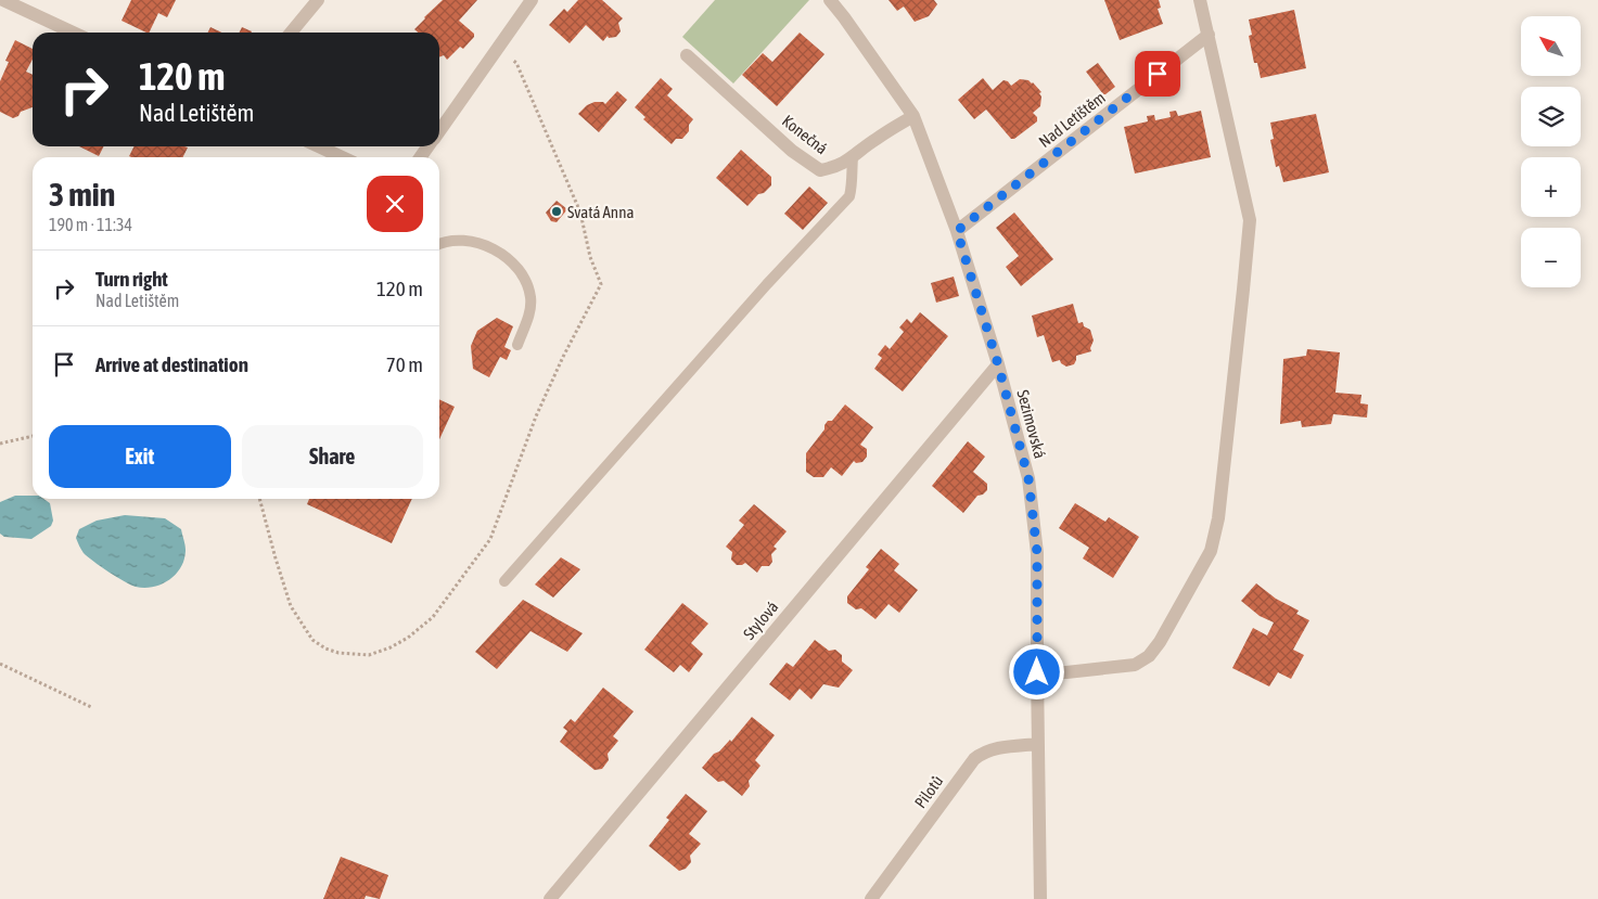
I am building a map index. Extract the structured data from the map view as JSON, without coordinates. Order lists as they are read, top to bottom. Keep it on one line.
{"streets":{"street":["Nad Letištěm","Konečná","Sezimovská","Stylová","Pilotů"]},"crossings":[["Nad Letištěm","Sezimovská"],["Konečná","Sezimovská"],["Sezimovská","Stylová"],["Sezimovská","Pilotů"]],"places":["Svatá Anna"],"north":"top left","page":{"map_buttons":["+","−"],"turn":["120 m","Nad Letištěm"],"heading":["3 min","190 m · 11:34"],"list":[{"name":"Turn right","note":"Nad Letištěm","value":"120 m"},{"name":"Arrive at destination","value":"70 m"}],"buttons":["Exit","Share"]}}
